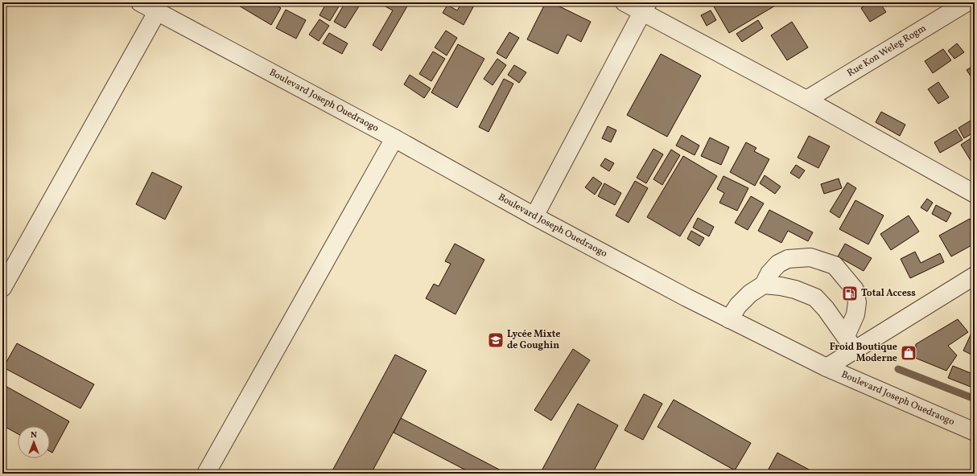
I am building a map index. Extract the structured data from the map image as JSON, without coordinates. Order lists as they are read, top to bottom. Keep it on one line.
{"streets":{"street":["Rue Kon Weleg Rogm","Boulevard Joseph Ouedraogo"]},"places":{"fuel station":["Total Access"],"school or university":["Lycée Mixte de Goughin"],"shop":["Froid Boutique Moderne"]},"north":"top"}
